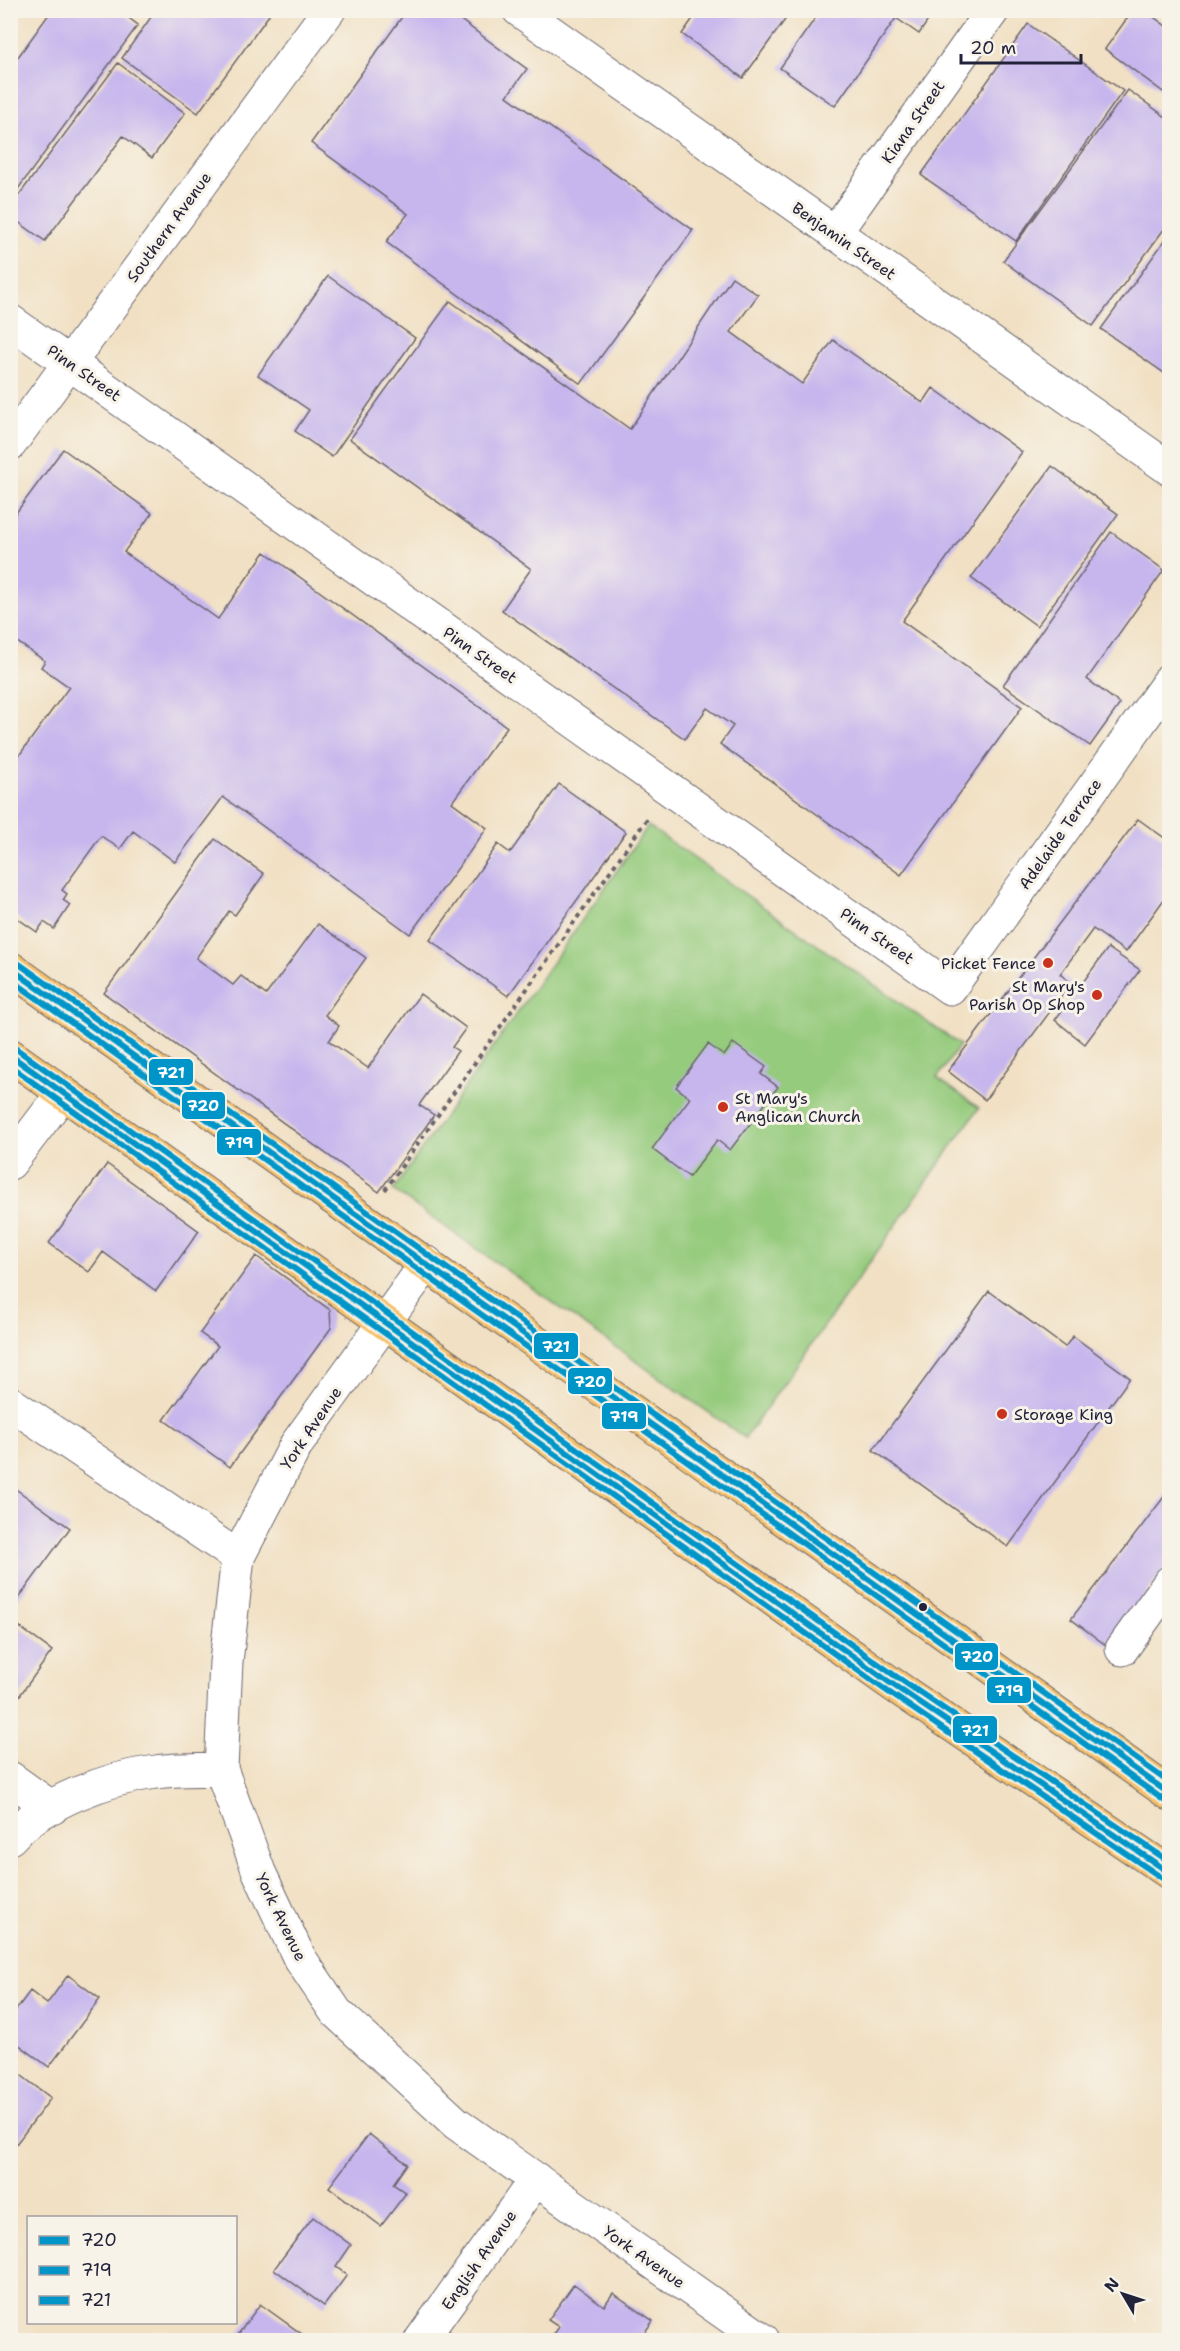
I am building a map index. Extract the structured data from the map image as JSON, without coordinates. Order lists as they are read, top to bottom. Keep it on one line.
{"streets":{"street":["Kiana Street","Southern Avenue","Benjamin Street","Pinn Street","Adelaide Terrace","York Avenue","English Avenue"]},"crossings":[["Kiana Street","Benjamin Street"],["Southern Avenue","Pinn Street"],["Pinn Street","Adelaide Terrace"],["York Avenue","English Avenue"]],"places":["Picket Fence","St Mary's Parish Op Shop","St Mary's Anglican Church","Storage King"],"lines":["transit line 721","transit line 720","transit line 719"],"legend":["720","719","721"],"scale_bar":"20 m","north":"top left"}
